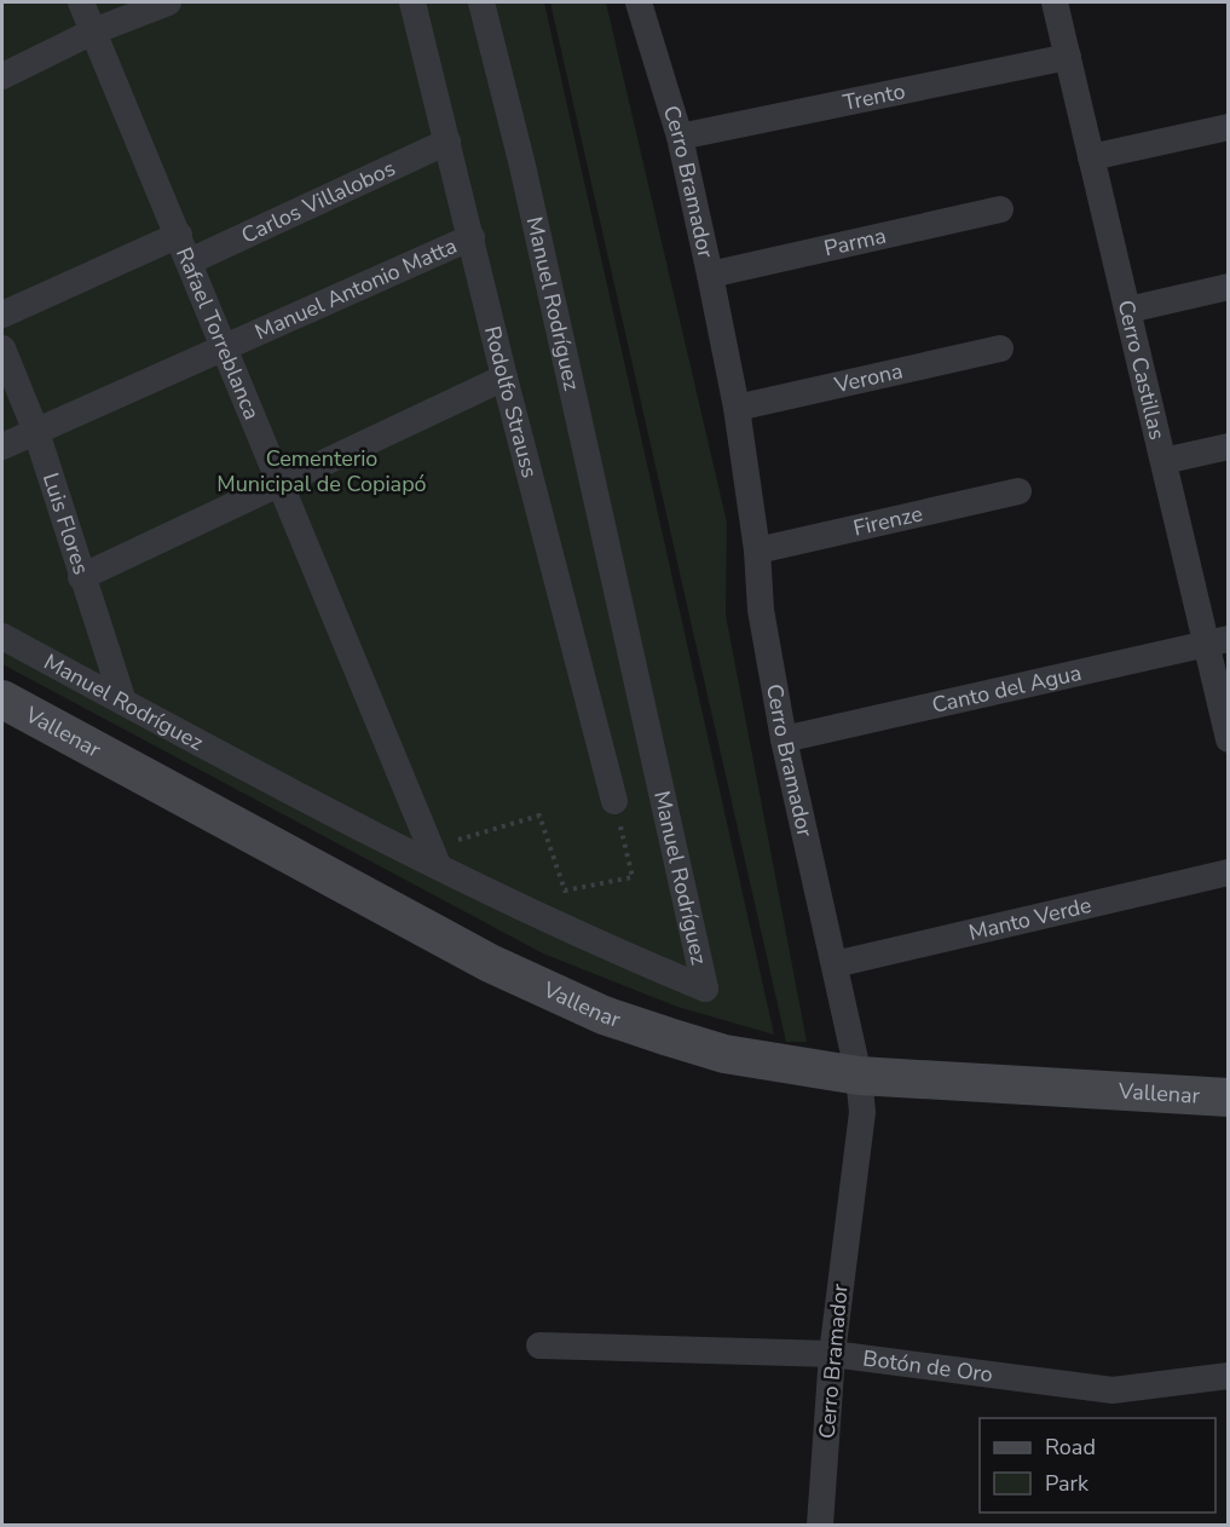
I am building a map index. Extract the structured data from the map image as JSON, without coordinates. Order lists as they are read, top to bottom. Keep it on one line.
{"streets":{"street":["Trento","Cerro Bramador","Carlos Villalobos","Parma","Manuel Antonio Matta","Manuel Rodríguez","Rafael Torreblanca","Cerro Castillas","Verona","Rodolfo Strauss","Firenze","Luis Flores","Canto del Agua","Vallenar","Manto Verde","Botón de Oro"]},"crossings":[["Trento","Cerro Bramador"],["Trento","Cerro Castillas"],["Cerro Bramador","Parma"],["Cerro Bramador","Verona"],["Cerro Bramador","Firenze"],["Cerro Bramador","Canto del Agua"],["Cerro Bramador","Vallenar"],["Cerro Bramador","Manto Verde"],["Cerro Bramador","Botón de Oro"],["Carlos Villalobos","Rafael Torreblanca"],["Carlos Villalobos","Rodolfo Strauss"],["Manuel Antonio Matta","Rafael Torreblanca"],["Manuel Antonio Matta","Rodolfo Strauss"],["Manuel Antonio Matta","Luis Flores"],["Manuel Rodríguez","Rafael Torreblanca"],["Manuel Rodríguez","Luis Flores"],["Cerro Castillas","Canto del Agua"]],"parks":["Cementerio Municipal de Copiapó"],"legend":["Road","Park"]}
